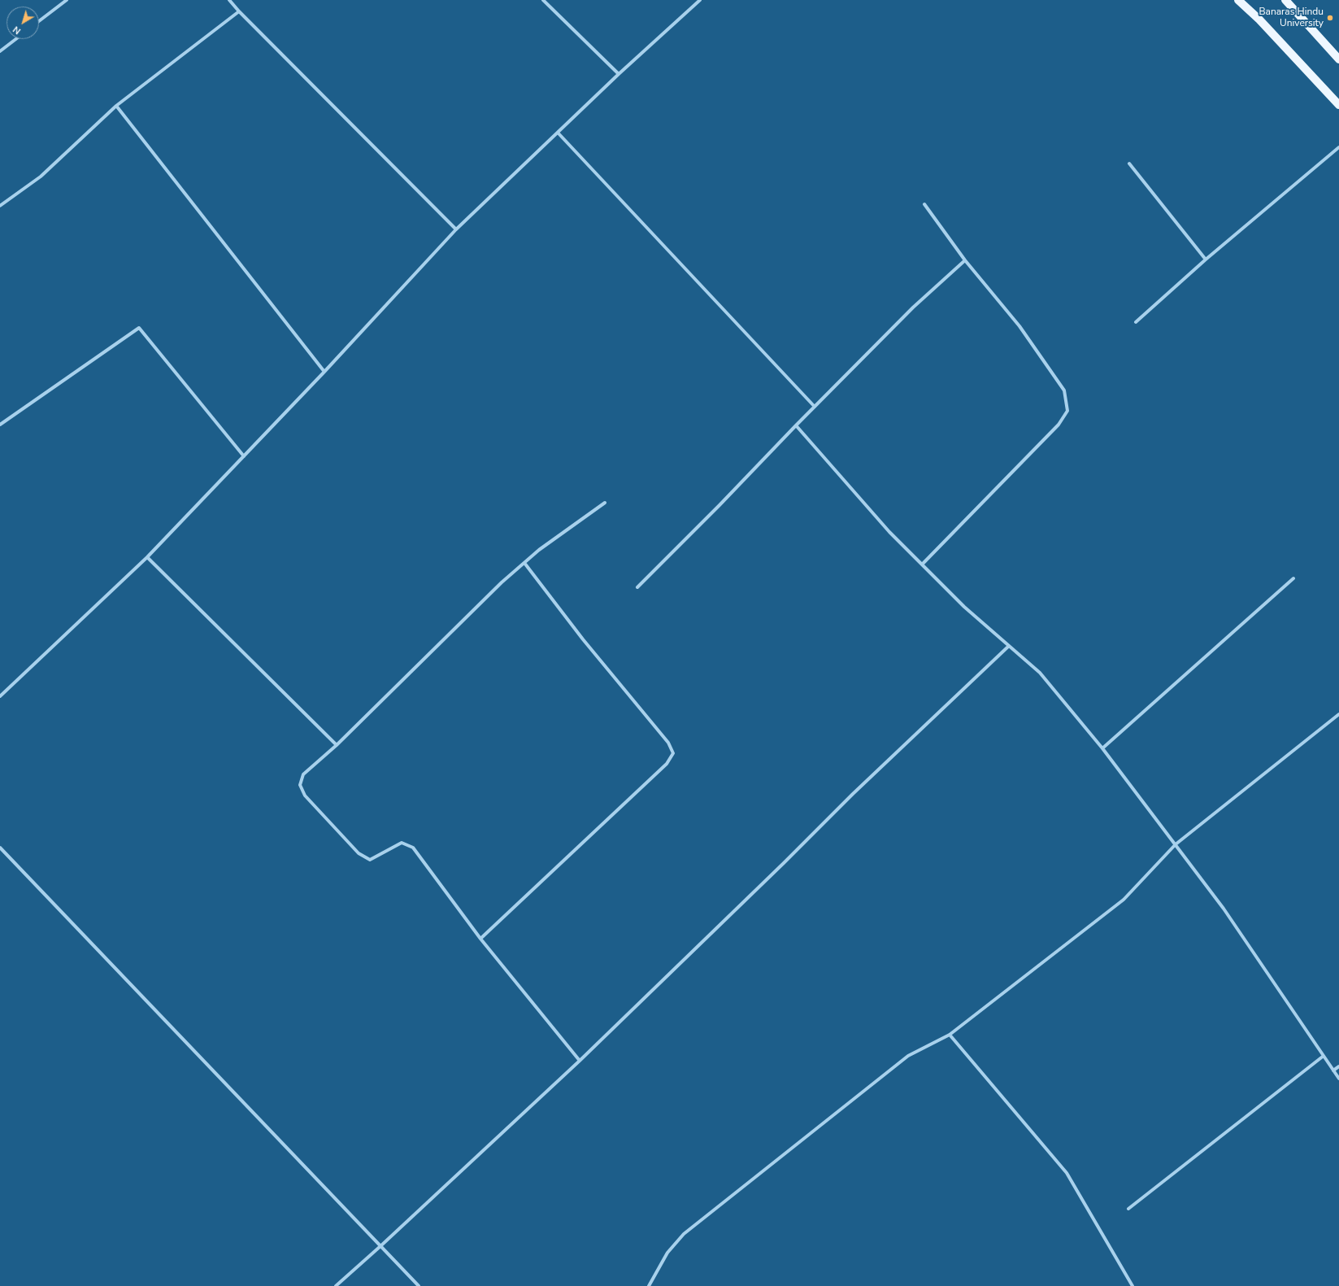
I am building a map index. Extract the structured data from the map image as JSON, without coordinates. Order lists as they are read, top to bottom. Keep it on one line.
{"places":["Banaras Hindu University"],"north":"bottom left"}
